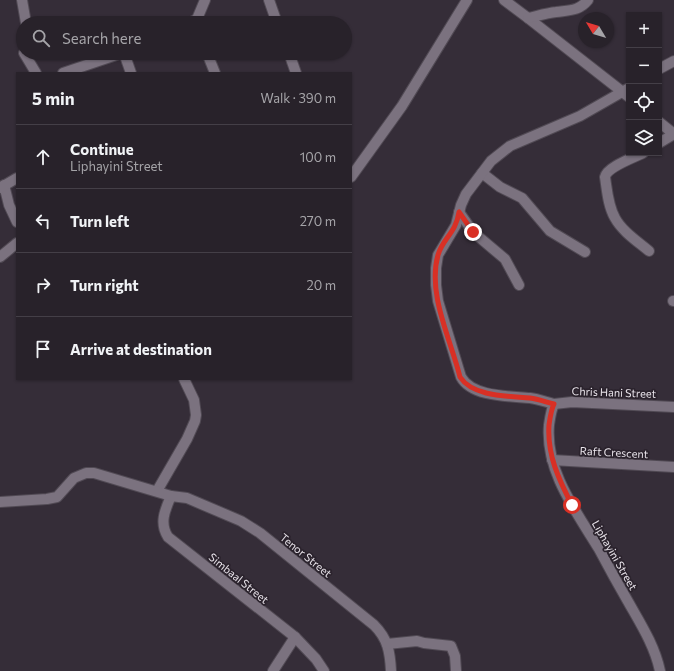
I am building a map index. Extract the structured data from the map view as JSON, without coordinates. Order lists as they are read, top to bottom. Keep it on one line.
{"streets":{"street":["Chris Hani Street","Raft Crescent","Tenor Street","Liphayini Street","Simbaal Street"]},"crossings":[["Chris Hani Street","Liphayini Street"],["Raft Crescent","Liphayini Street"],["Tenor Street","Simbaal Street"]],"north":"top left","page":{"map_buttons":["+","−"],"search":"Search here","heading":["5 min","Walk · 390 m"],"list":[["Continue","Liphayini Street","100 m"],["Turn left","270 m"],["Turn right","20 m"],"Arrive at destination"]}}
